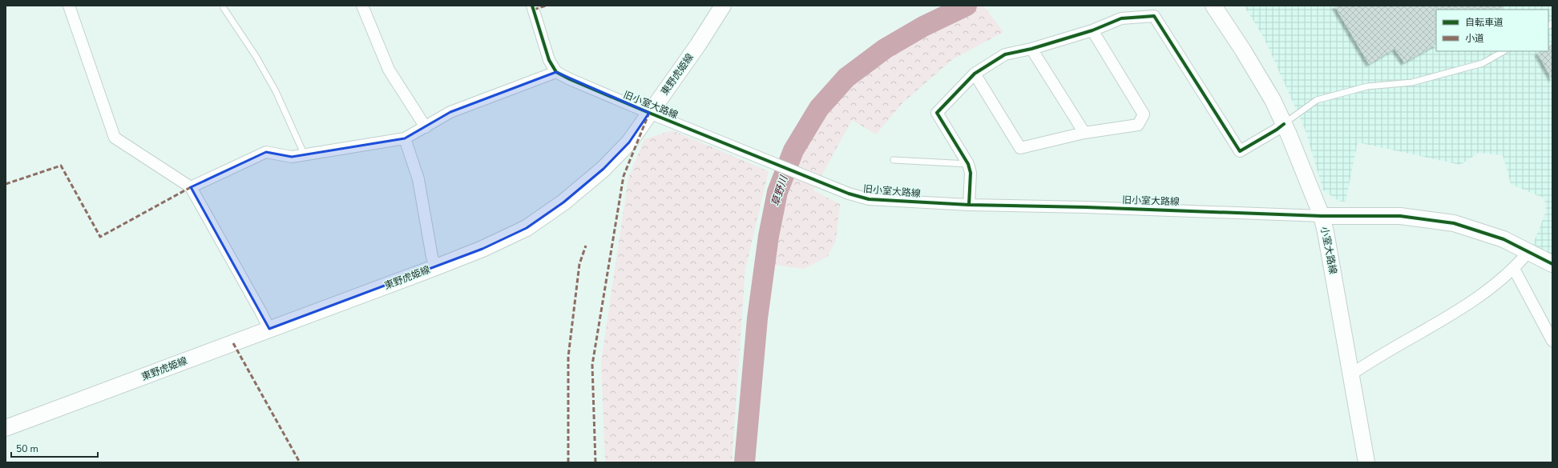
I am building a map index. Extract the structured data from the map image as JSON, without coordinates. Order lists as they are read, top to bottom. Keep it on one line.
{"streets":{"main road":["東野虎姫線","小室大路線"],"street":["旧小室大路線"]},"crossings":[["東野虎姫線","旧小室大路線"],["旧小室大路線","小室大路線"]],"water":["草野川"],"legend":["自転車道","小道"],"scale_bar":"50 m"}
